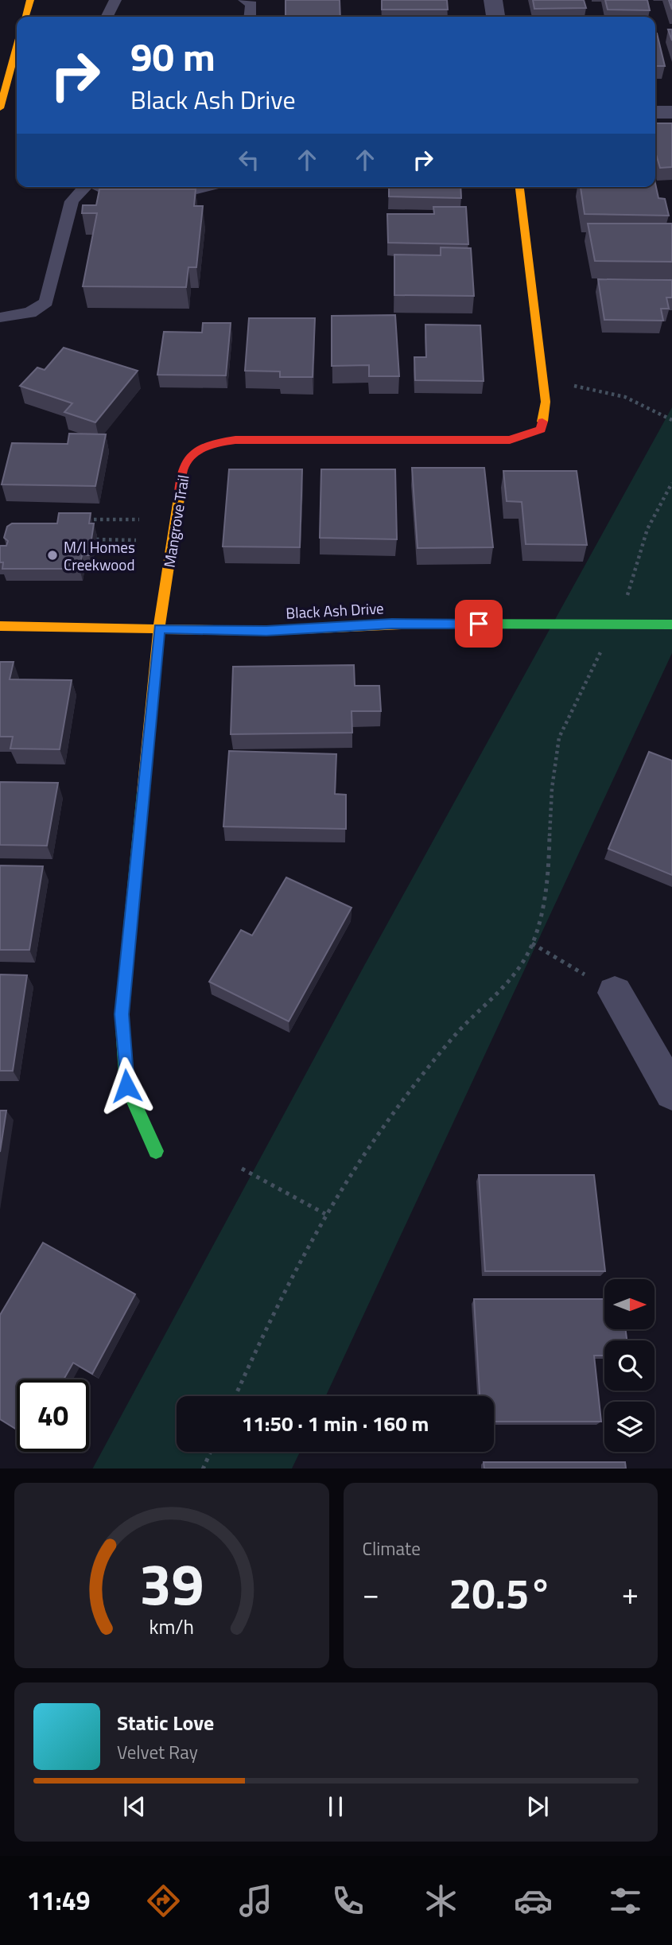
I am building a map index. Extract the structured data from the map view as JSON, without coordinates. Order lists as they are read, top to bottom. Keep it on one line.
{"streets":{"street":["Mangrove Trail","Black Ash Drive"]},"crossings":[["Mangrove Trail","Black Ash Drive"]],"places":["M/I Homes Creekwood"],"north":"right","page":{"turn":["90 m","Black Ash Drive"],"limit":"40","trip":"11:50 · 1 min · 160 m","tile":"Climate","heat":["−","20.5°","+"],"song":["Static Love","Velvet Ray"],"tabs":"11:49","gauge":["39","km/h"]}}
